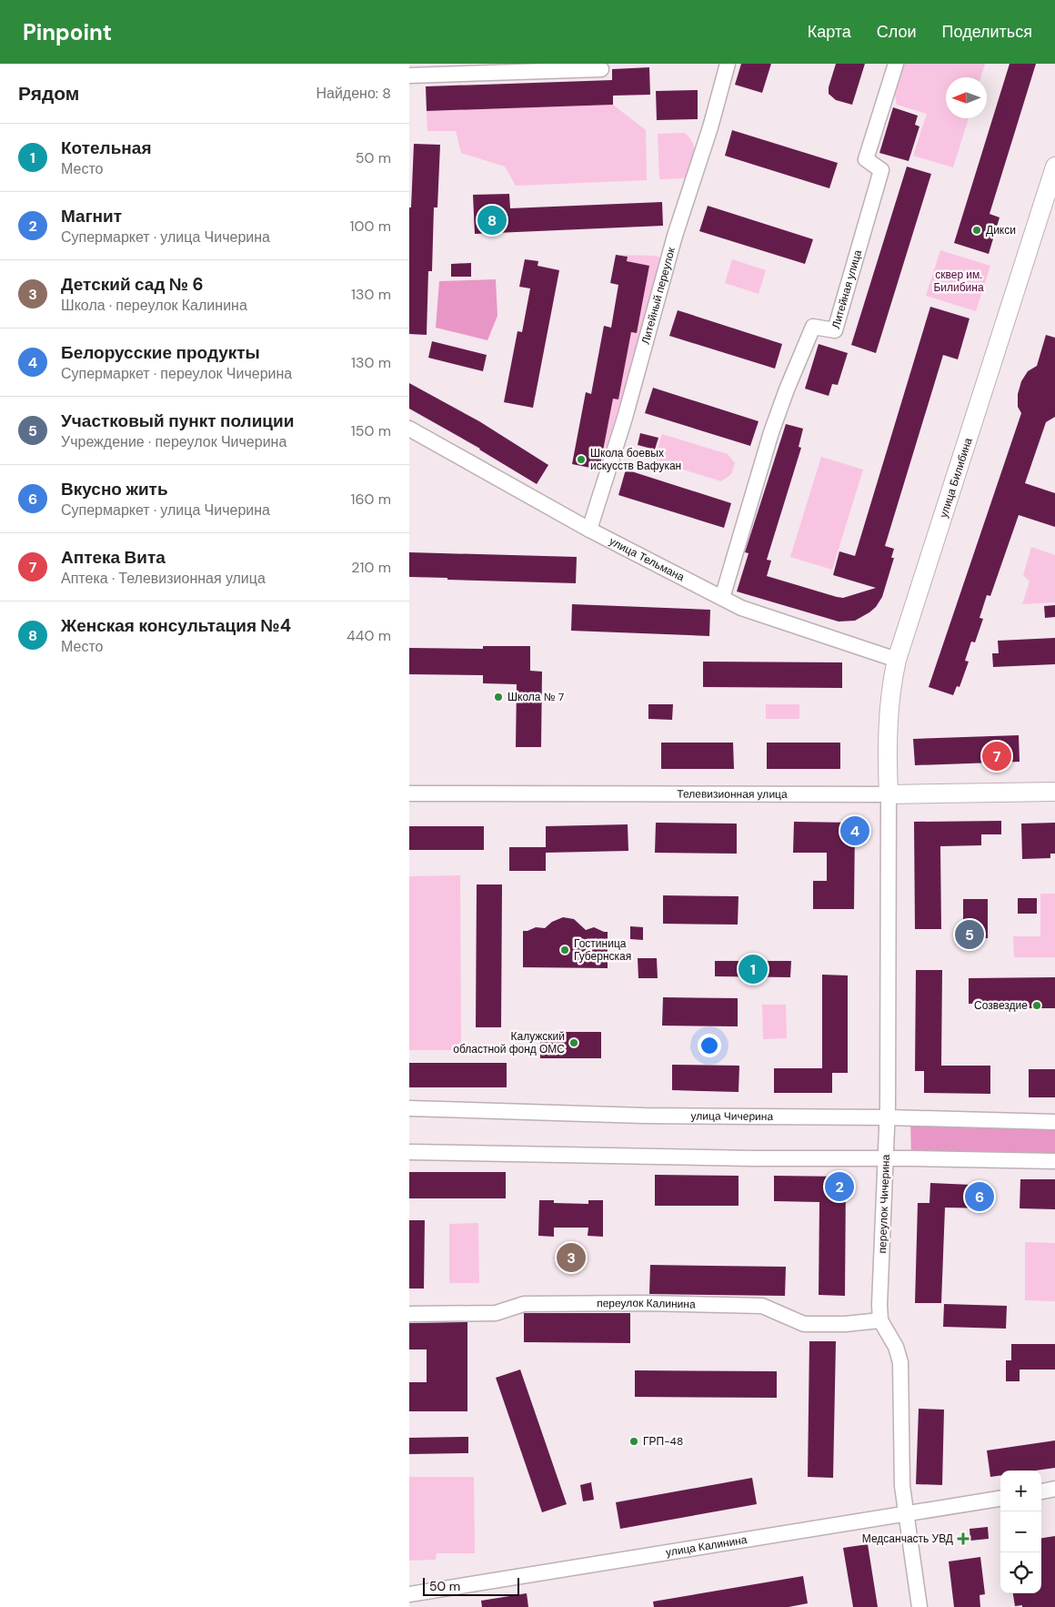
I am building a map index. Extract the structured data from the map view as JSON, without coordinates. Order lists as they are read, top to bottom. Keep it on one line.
{"streets":{"main road":["улица Билибина","Телевизионная улица"],"street":["Литейная улица","Литейный переулок","улица Тельмана","улица Чичерина","переулок Чичерина","переулок Калинина","улица Калинина"]},"crossings":[["Литейная улица","улица Тельмана"],["Литейный переулок","улица Тельмана"],["улица Билибина","улица Тельмана"],["улица Билибина","Телевизионная улица"],["улица Билибина","переулок Чичерина"],["Телевизионная улица","переулок Чичерина"],["улица Чичерина","переулок Чичерина"],["переулок Чичерина","переулок Калинина"],["переулок Чичерина","улица Калинина"]],"parks":["сквер им. Билибина"],"places":{"other":["Дикси","Школа боевых искусств Вафукан","Школа № 7","Гостиница Губернская","Созвездие","Калужский областной фонд ОМС","ГРП-48"],"health":["Медсанчасть УВД"]},"scale_bar":"50 m","north":"left","page":{"header":"Pinpoint","nav":["Карта","Слои","Поделиться"],"heading":["Рядом","Найдено: 8"],"list":[{"mark":"1","name":"Котельная","note":"Место","value":"50 m"},{"mark":"2","name":"Магнит","note":"Супермаркет · улица Чичерина","value":"100 m"},{"mark":"3","name":"Детский сад № 6","note":"Школа · переулок Калинина","value":"130 m"},{"mark":"4","name":"Белорусские продукты","note":"Супермаркет · переулок Чичерина","value":"130 m"},{"mark":"5","name":"Участковый пункт полиции","note":"Учреждение · переулок Чичерина","value":"150 m"},{"mark":"6","name":"Вкусно жить","note":"Супермаркет · улица Чичерина","value":"160 m"},{"mark":"7","name":"Аптека Вита","note":"Аптека · Телевизионная улица","value":"210 m"},{"mark":"8","name":"Женская консультация №4","note":"Место","value":"440 m"}],"pins":["8","7","4","5","1","2","6","3"],"map_buttons":["+","−"],"scale":"50 m"}}
